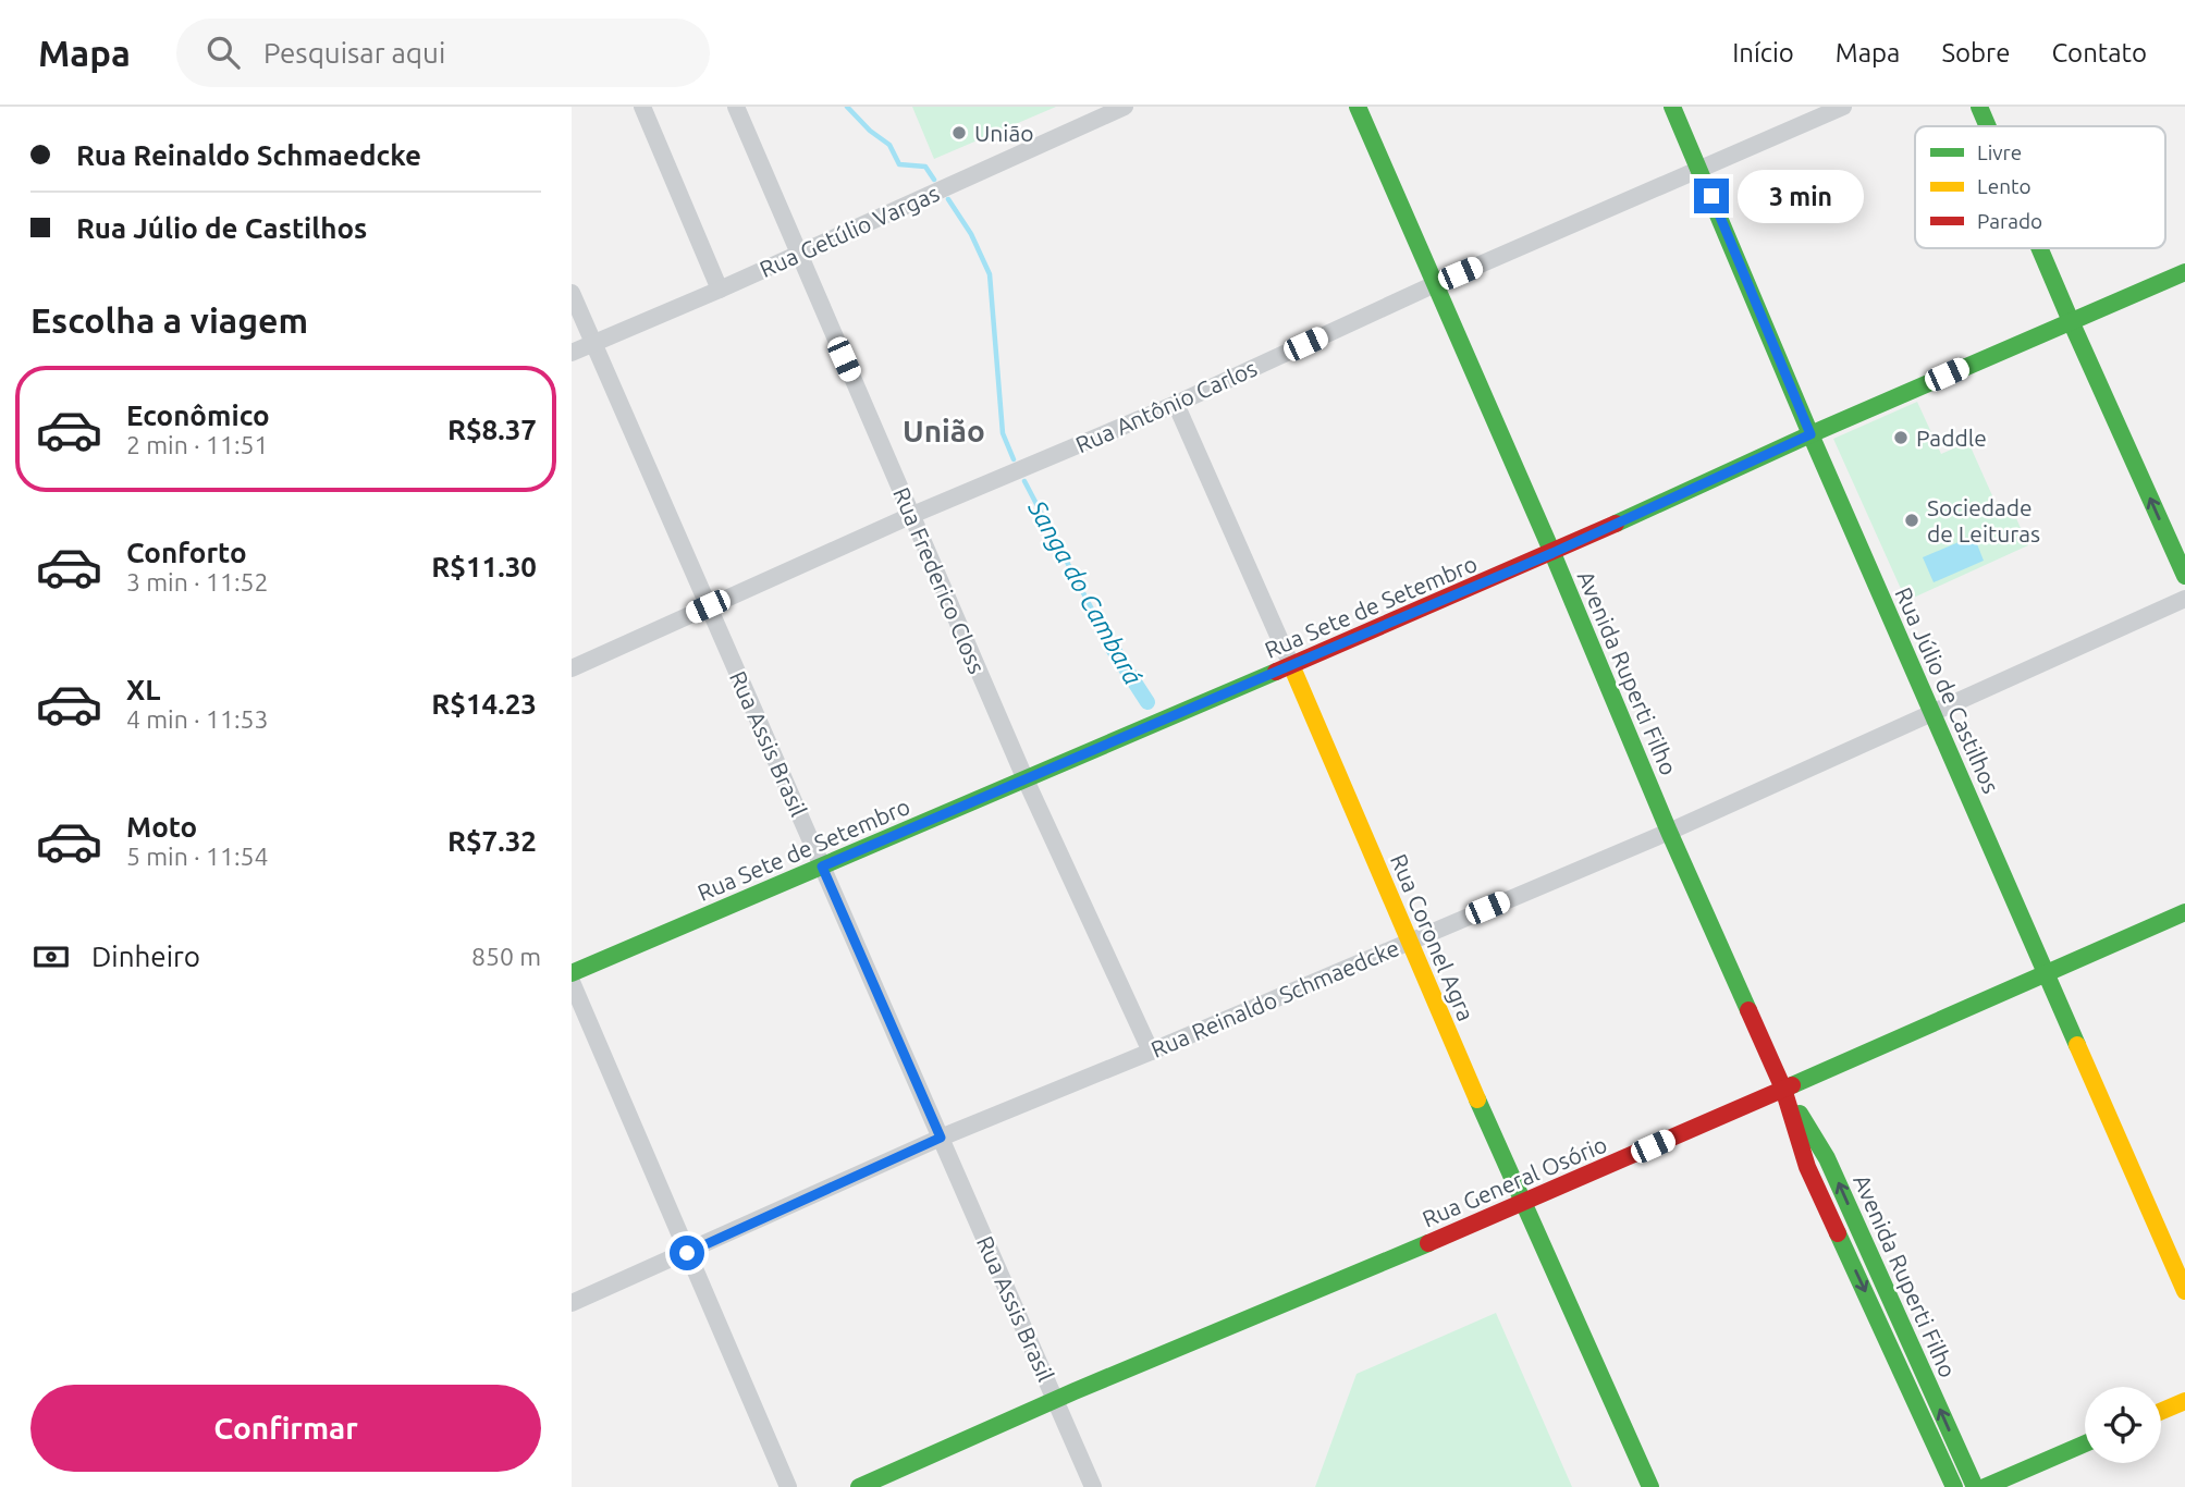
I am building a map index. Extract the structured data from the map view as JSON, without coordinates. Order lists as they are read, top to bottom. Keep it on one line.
{"streets":{"street":["Rua Getúlio Vargas","Rua Antônio Carlos","Rua Frederico Closs","Rua Sete de Setembro","Avenida Ruperti Filho","Rua Júlio de Castilhos","Rua Assis Brasil","Rua Coronel Agra","Rua Reinaldo Schmaedcke","Rua General Osório"]},"crossings":[["Rua Getúlio Vargas","Rua Frederico Closs"],["Rua Getúlio Vargas","Rua Assis Brasil"],["Rua Antônio Carlos","Rua Frederico Closs"],["Rua Antônio Carlos","Avenida Ruperti Filho"],["Rua Antônio Carlos","Rua Júlio de Castilhos"],["Rua Antônio Carlos","Rua Assis Brasil"],["Rua Antônio Carlos","Rua Coronel Agra"],["Rua Frederico Closs","Rua Sete de Setembro"],["Rua Frederico Closs","Rua Reinaldo Schmaedcke"],["Rua Sete de Setembro","Avenida Ruperti Filho"],["Rua Sete de Setembro","Rua Júlio de Castilhos"],["Rua Sete de Setembro","Rua Assis Brasil"],["Rua Sete de Setembro","Rua Coronel Agra"],["Avenida Ruperti Filho","Rua Reinaldo Schmaedcke"],["Avenida Ruperti Filho","Rua General Osório"],["Rua Júlio de Castilhos","Rua Reinaldo Schmaedcke"],["Rua Júlio de Castilhos","Rua General Osório"],["Rua Assis Brasil","Rua Reinaldo Schmaedcke"],["Rua Assis Brasil","Rua General Osório"],["Rua Coronel Agra","Rua Reinaldo Schmaedcke"],["Rua Coronel Agra","Rua General Osório"]],"districts":["União"],"water":["Sanga do Cambará"],"places":["União","Paddle","Sociedade de Leituras"],"legend":["Livre","Lento","Parado"],"page":{"header":"Mapa","search":"Pesquisar aqui","nav":["Início","Mapa","Sobre","Contato"],"banner":["Rua Reinaldo Schmaedcke","Rua Júlio de Castilhos"],"bubble":"3 min","heading":"Escolha a viagem","list":[{"name":"Econômico","note":"2 min · 11:51","value":"R$8.37"},{"name":"Conforto","note":"3 min · 11:52","value":"R$11.30"},{"name":"XL","note":"4 min · 11:53","value":"R$14.23"},{"name":"Moto","note":"5 min · 11:54","value":"R$7.32"}],"pay":["Dinheiro","850 m"],"buttons":"Confirmar"}}
